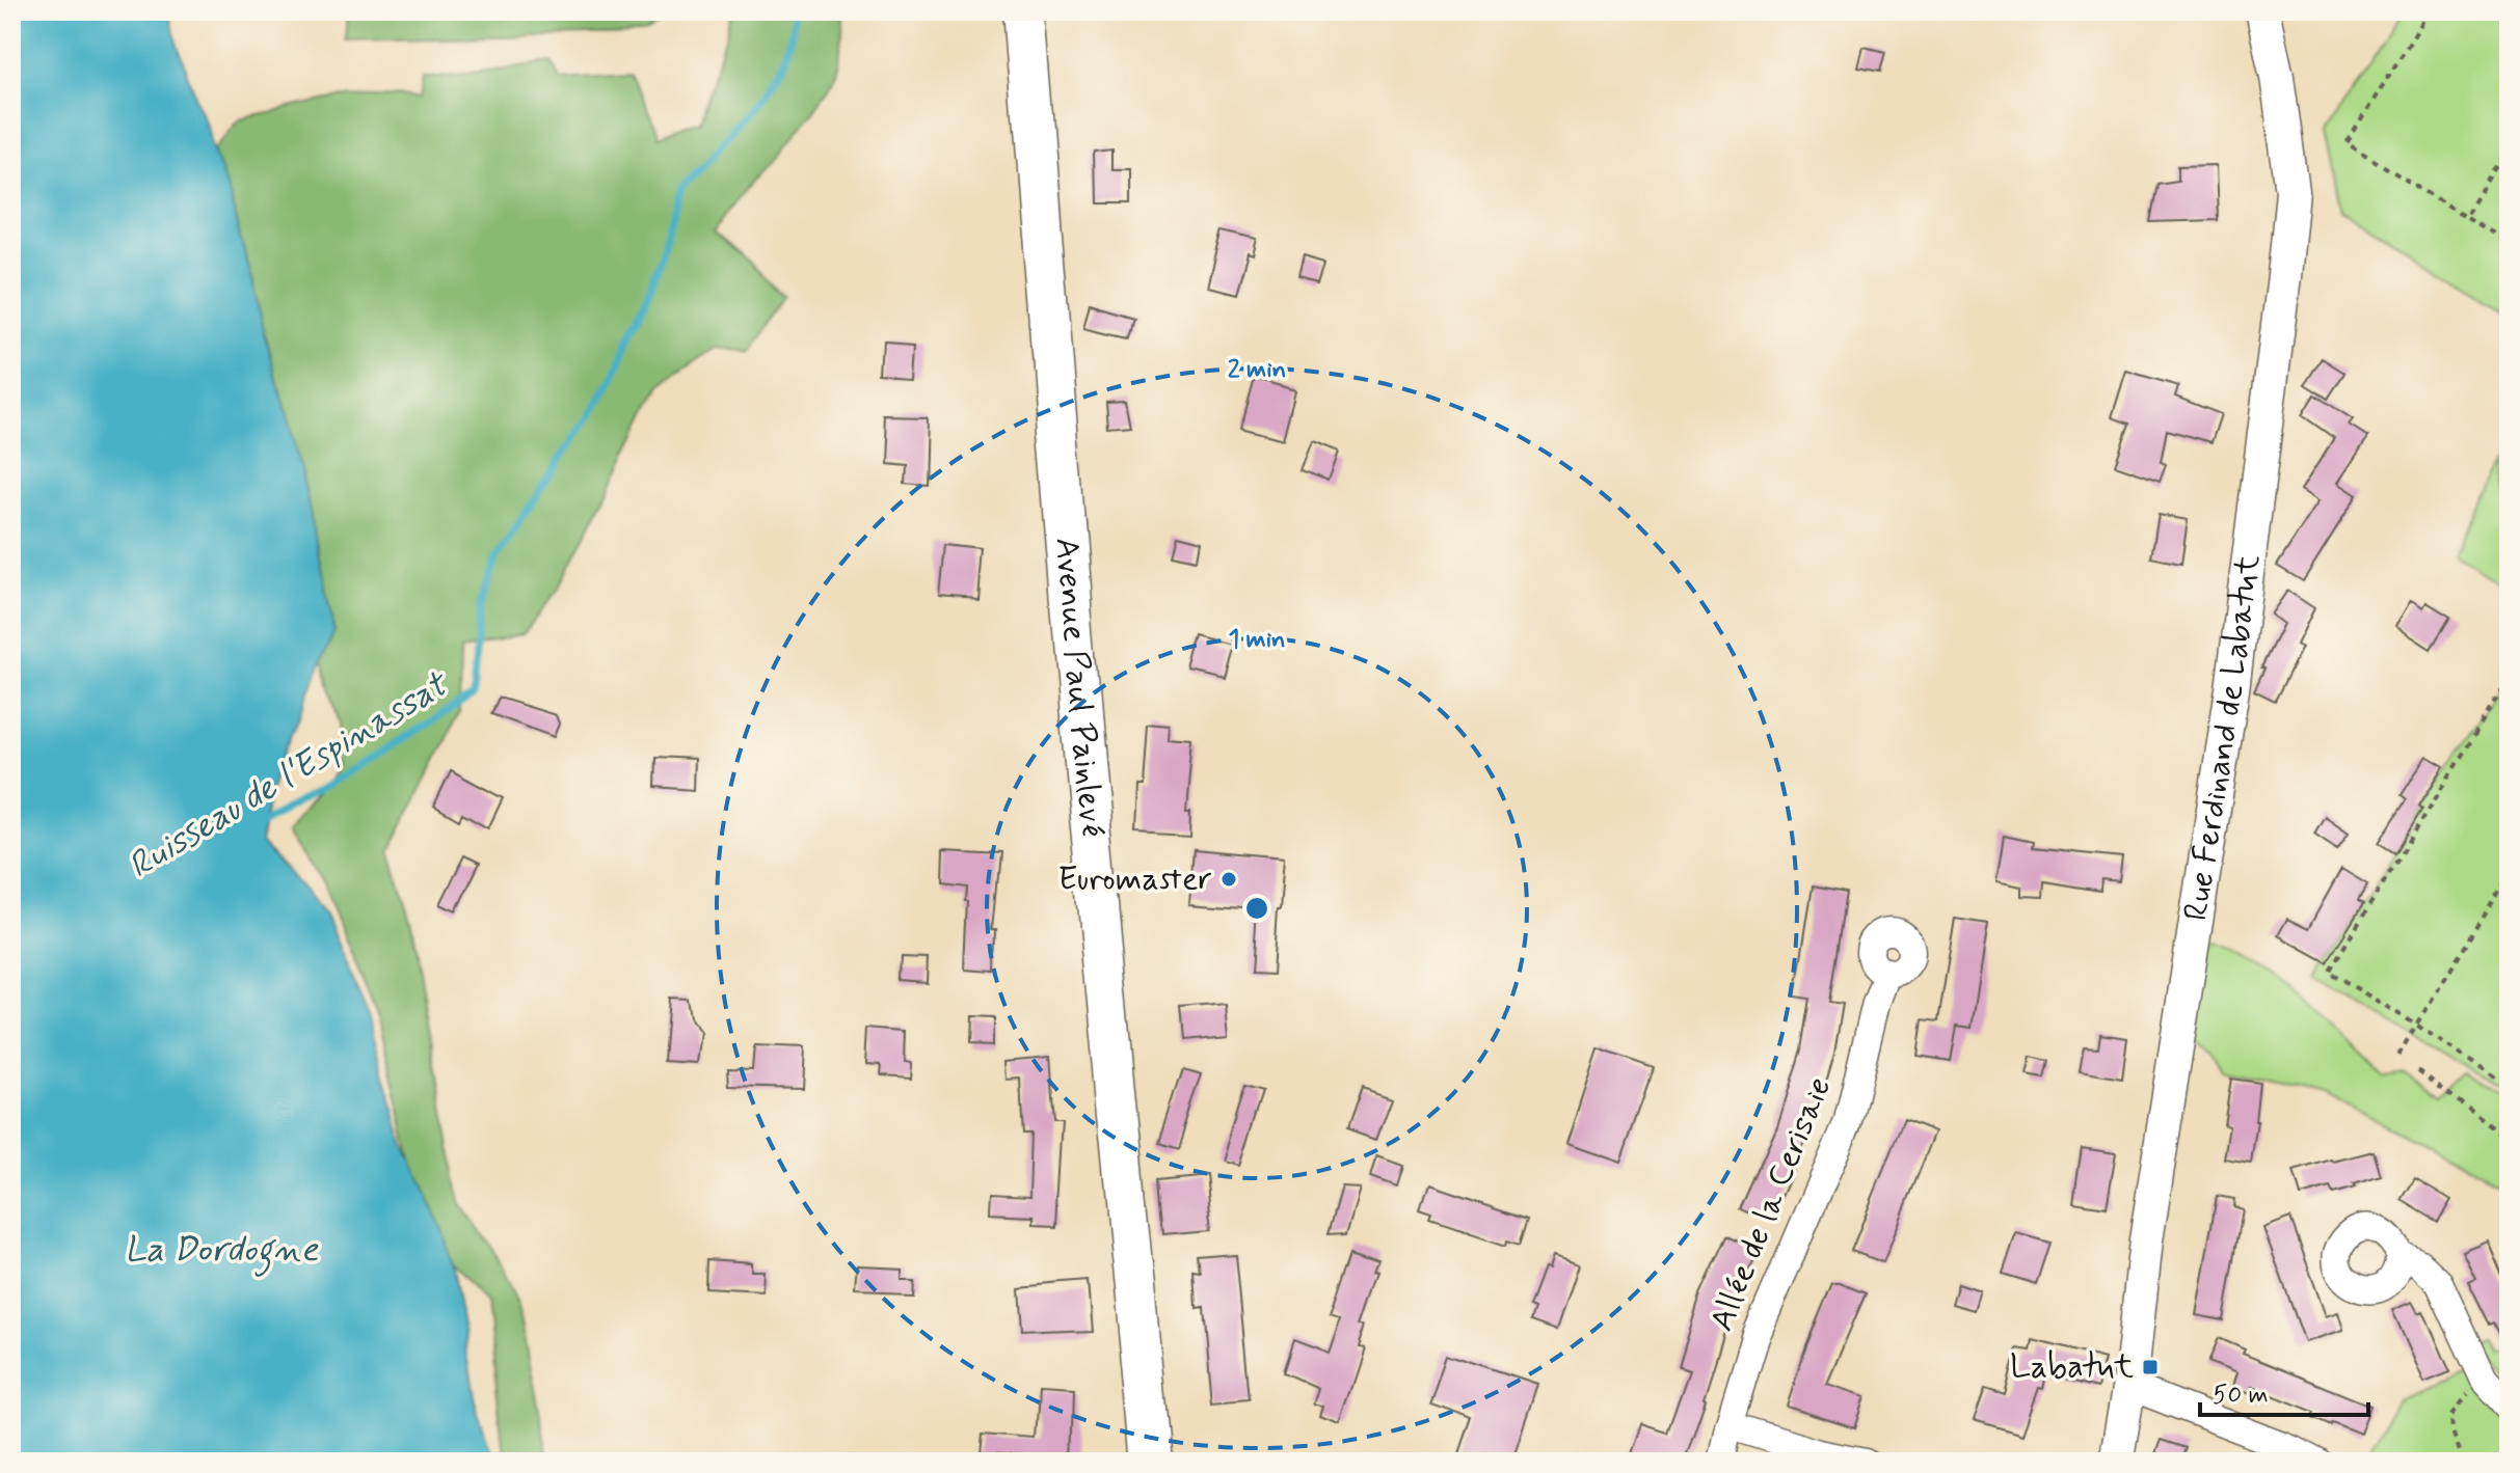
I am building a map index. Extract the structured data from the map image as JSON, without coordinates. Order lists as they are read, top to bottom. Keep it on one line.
{"streets":{"main road":["Avenue Paul Painlevé"],"street":["Rue Ferdinand de Labatut","Allée de la Cerisaie"]},"water":["Ruisseau de l'Espinassat","La Dordogne"],"places":{"other":["Euromaster"],"transit":["Labatut"]},"scale_bar":"50 m","rings":["2 min","1 min"]}
